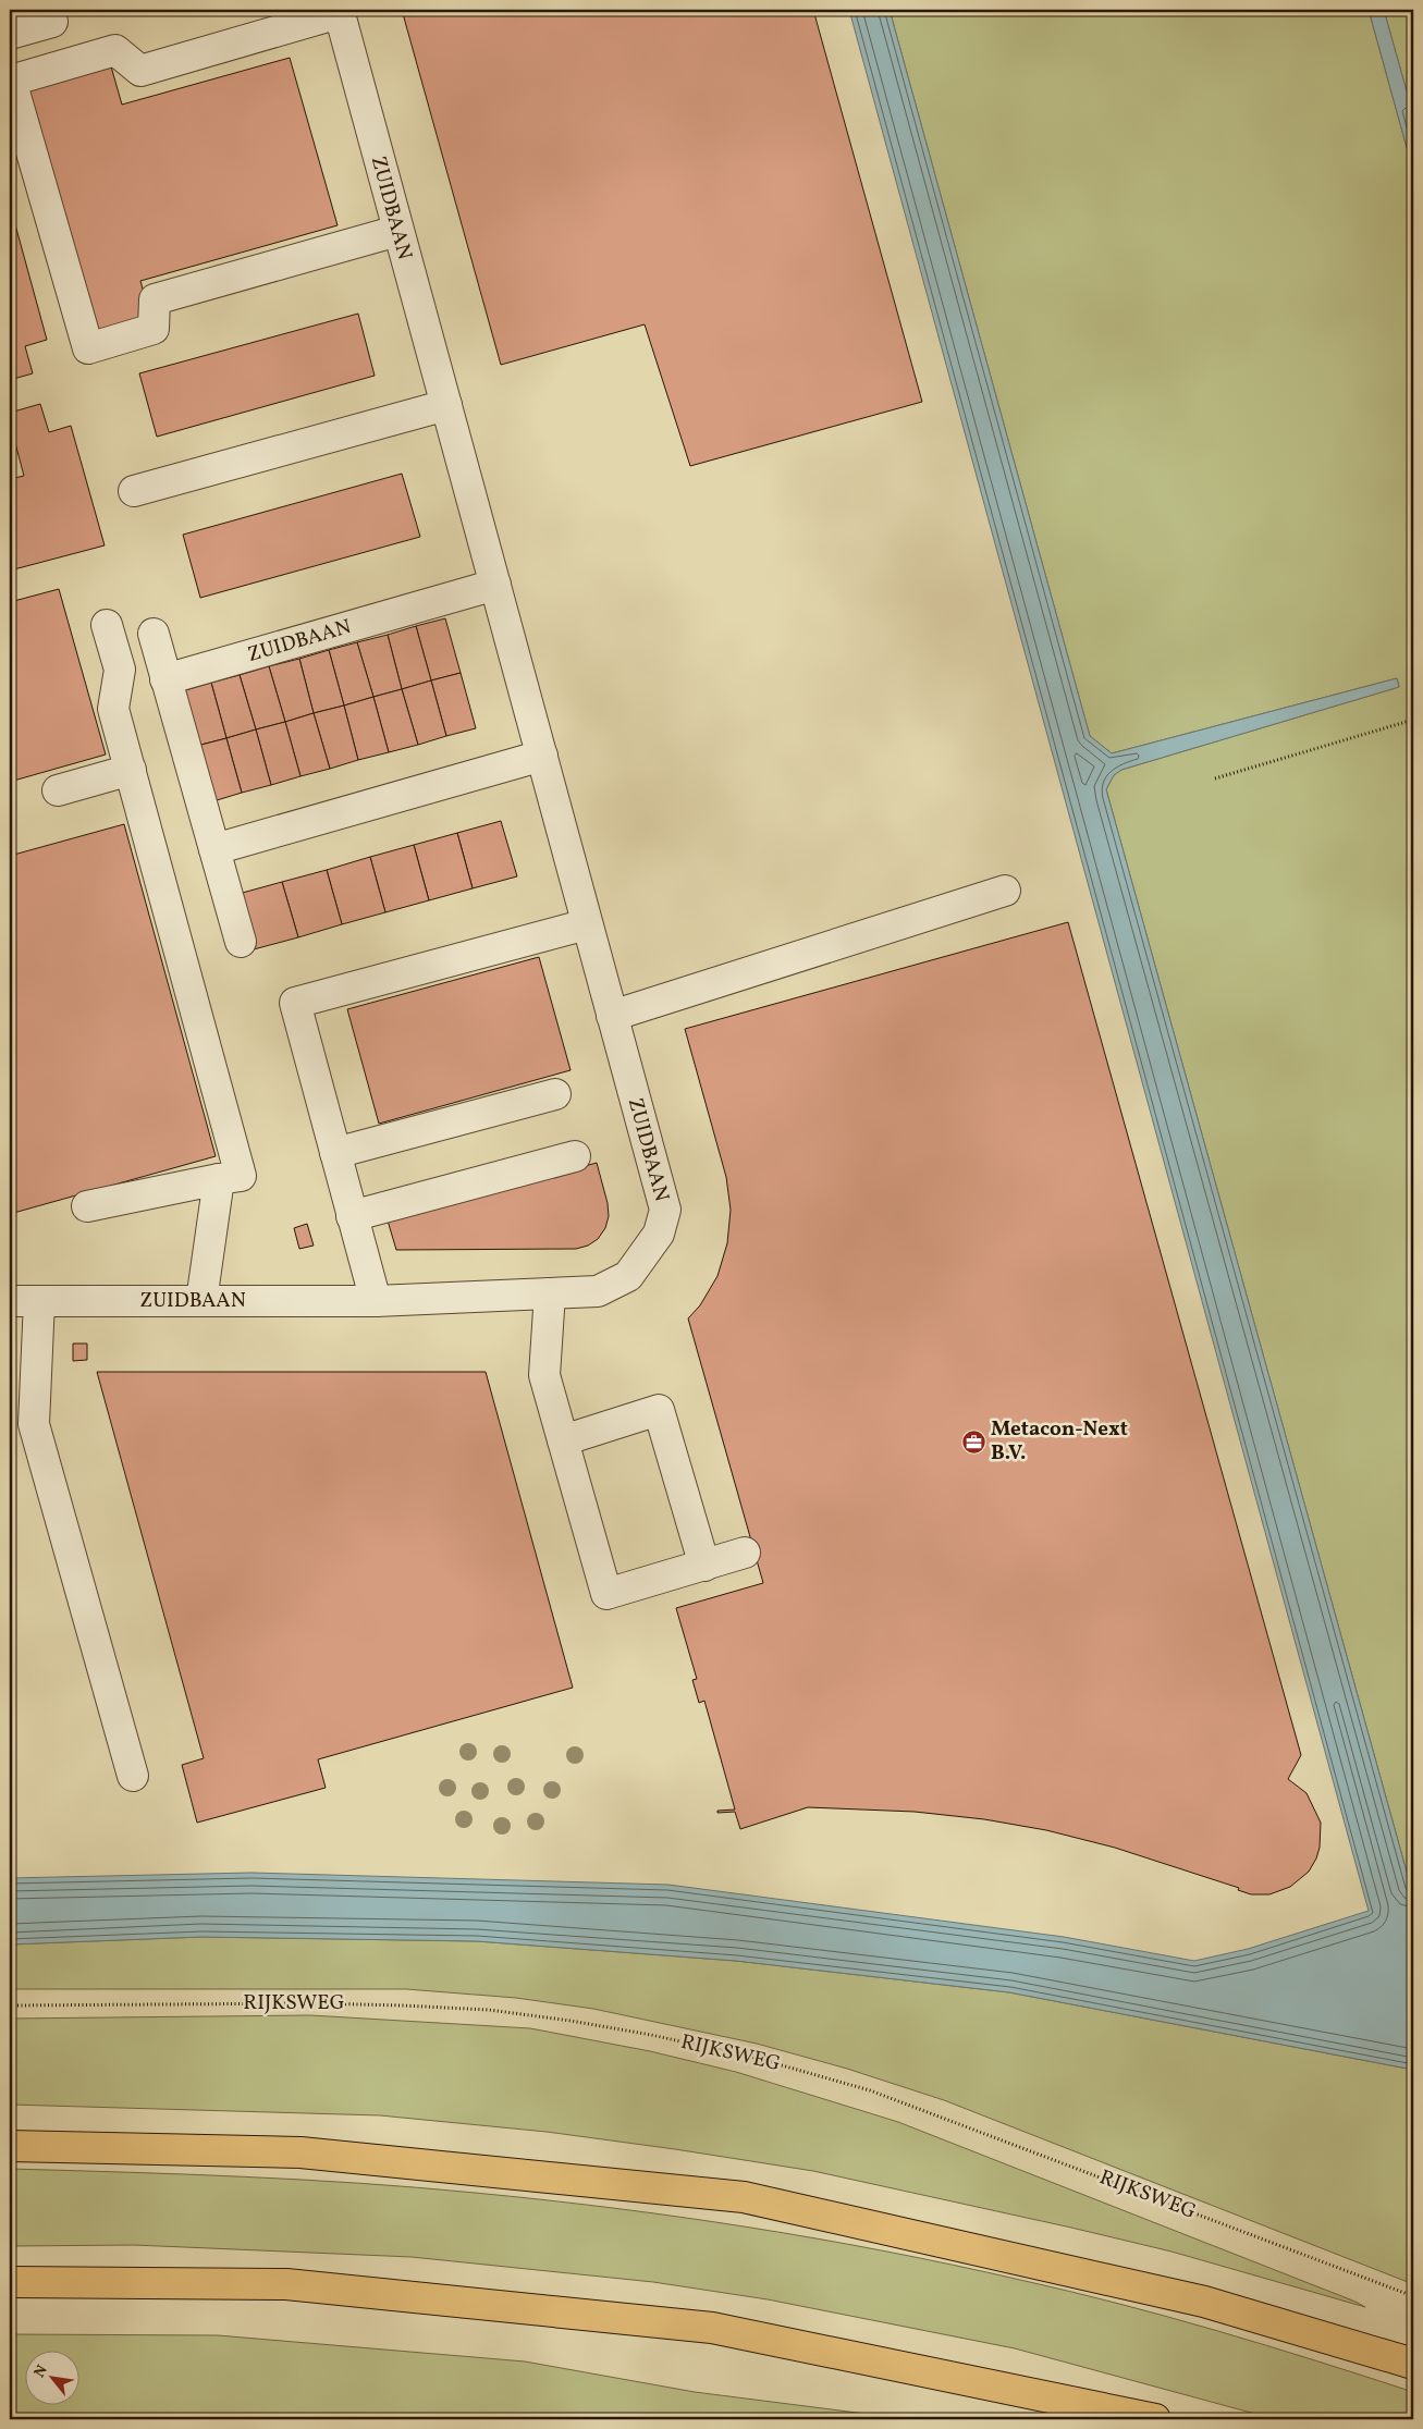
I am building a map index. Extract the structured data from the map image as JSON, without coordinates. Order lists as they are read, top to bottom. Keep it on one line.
{"streets":{"street":["ZUIDBAAN"],"path":["RIJKSWEG"]},"places":{"office":["Metacon-Next B.V."]},"north":"top left"}
